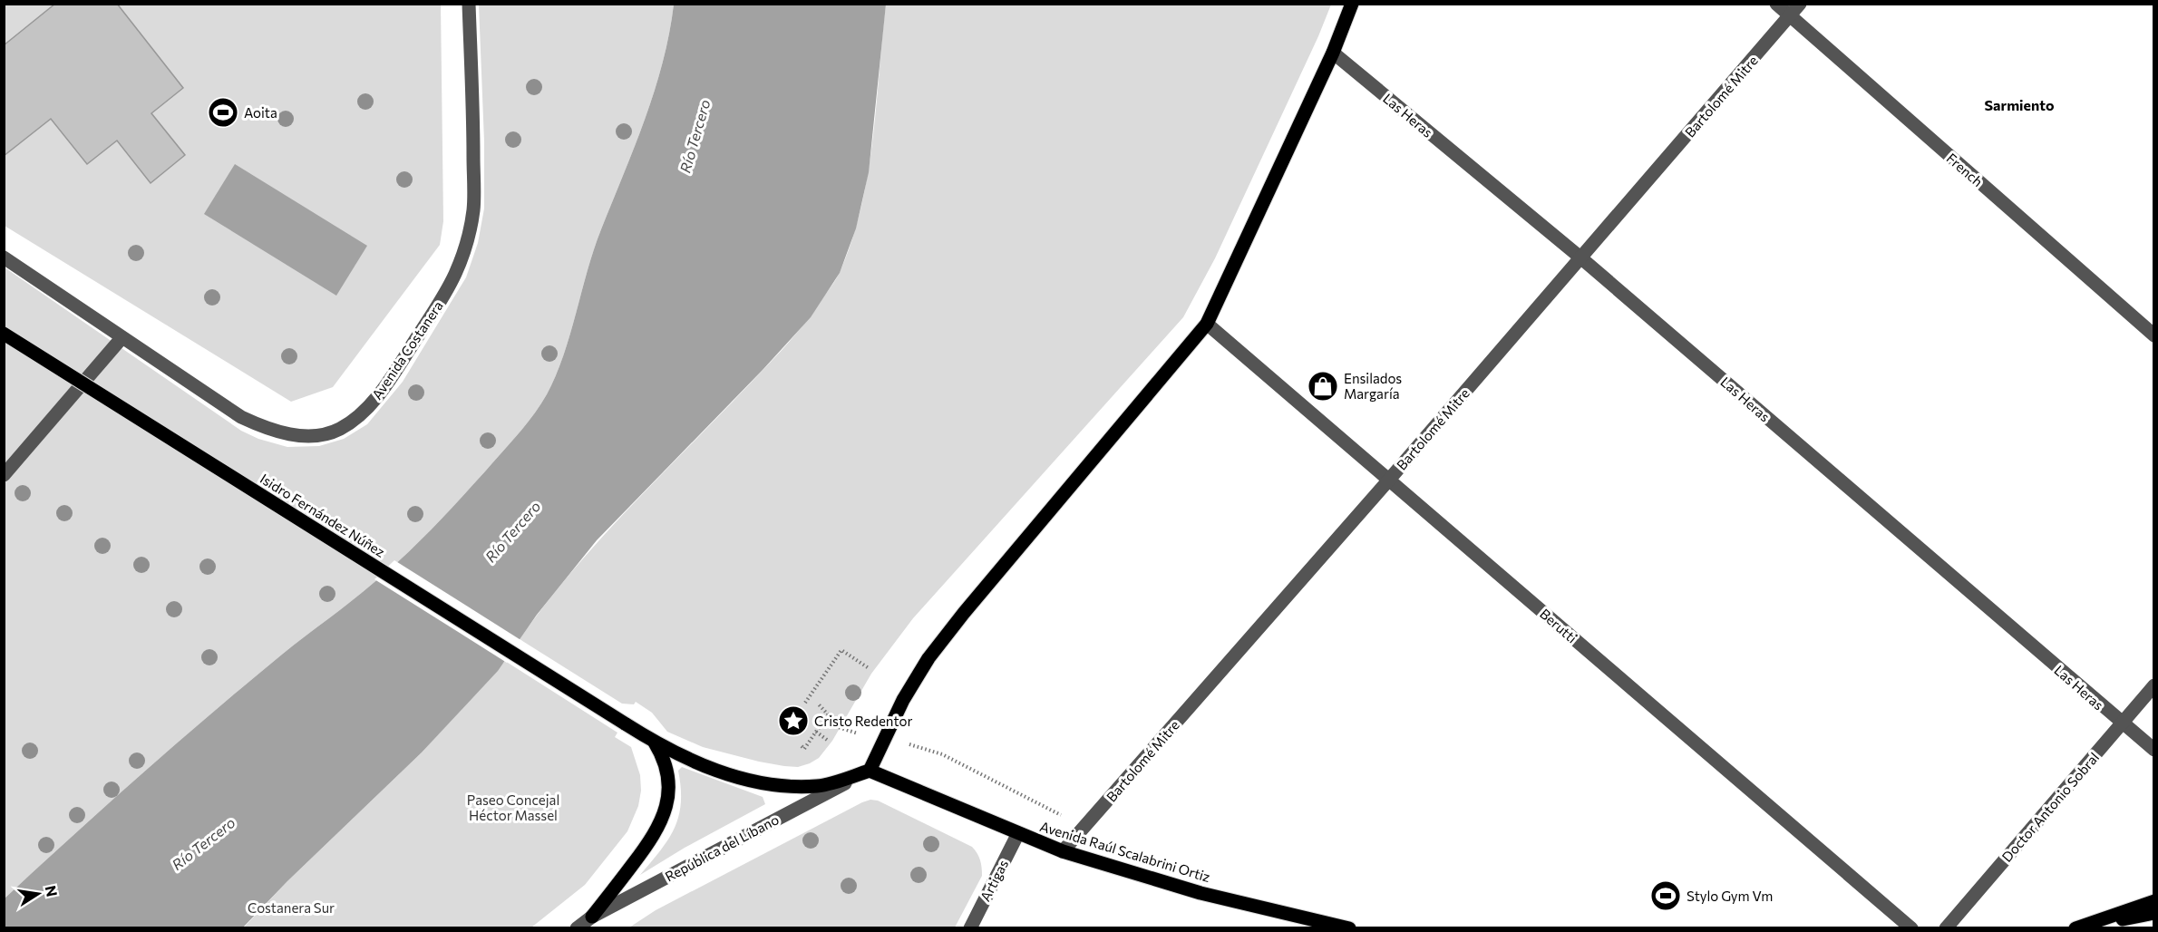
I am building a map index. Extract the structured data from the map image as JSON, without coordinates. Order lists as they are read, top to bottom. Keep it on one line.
{"streets":{"main road":["Isidro Fernández Núñez","Avenida Raúl Scalabrini Ortiz"],"street":["Bartolomé Mitre","Las Heras","French","Avenida Costanera","Berutti","Doctor Antonio Sobral","República del Líbano","Artigas"]},"crossings":[["Bartolomé Mitre","Las Heras"],["Bartolomé Mitre","French"],["Bartolomé Mitre","Berutti"],["Bartolomé Mitre","Avenida Raúl Scalabrini Ortiz"],["Las Heras","Doctor Antonio Sobral"],["República del Líbano","Avenida Raúl Scalabrini Ortiz"],["Avenida Raúl Scalabrini Ortiz","Artigas"]],"districts":["Sarmiento"],"water":["Río Tercero"],"parks":["Paseo Concejal Héctor Massel","Costanera Sur"],"places":{"sports":["Aoita","Stylo Gym Vm"],"shop":["Ensilados Margaría"],"place":["Cristo Redentor"]},"north":"right"}
